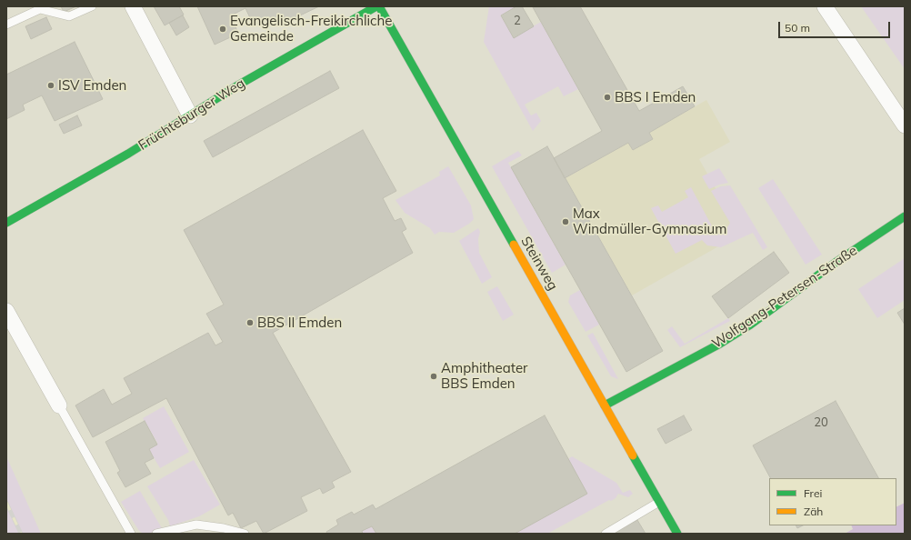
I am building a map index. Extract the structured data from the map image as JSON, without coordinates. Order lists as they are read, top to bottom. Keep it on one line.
{"streets":{"street":["Früchteburger Weg","Steinweg","Wolfgang-Petersen-Straße"]},"crossings":[["Früchteburger Weg","Steinweg"],["Steinweg","Wolfgang-Petersen-Straße"]],"places":["Evangelisch-Freikirchliche Gemeinde","ISV Emden","BBS I Emden","Max Windmüller-Gymnasium","BBS II Emden","Amphitheater BBS Emden"],"house_numbers":["2","20"],"legend":["Frei","Zäh"],"scale_bar":"50 m"}
